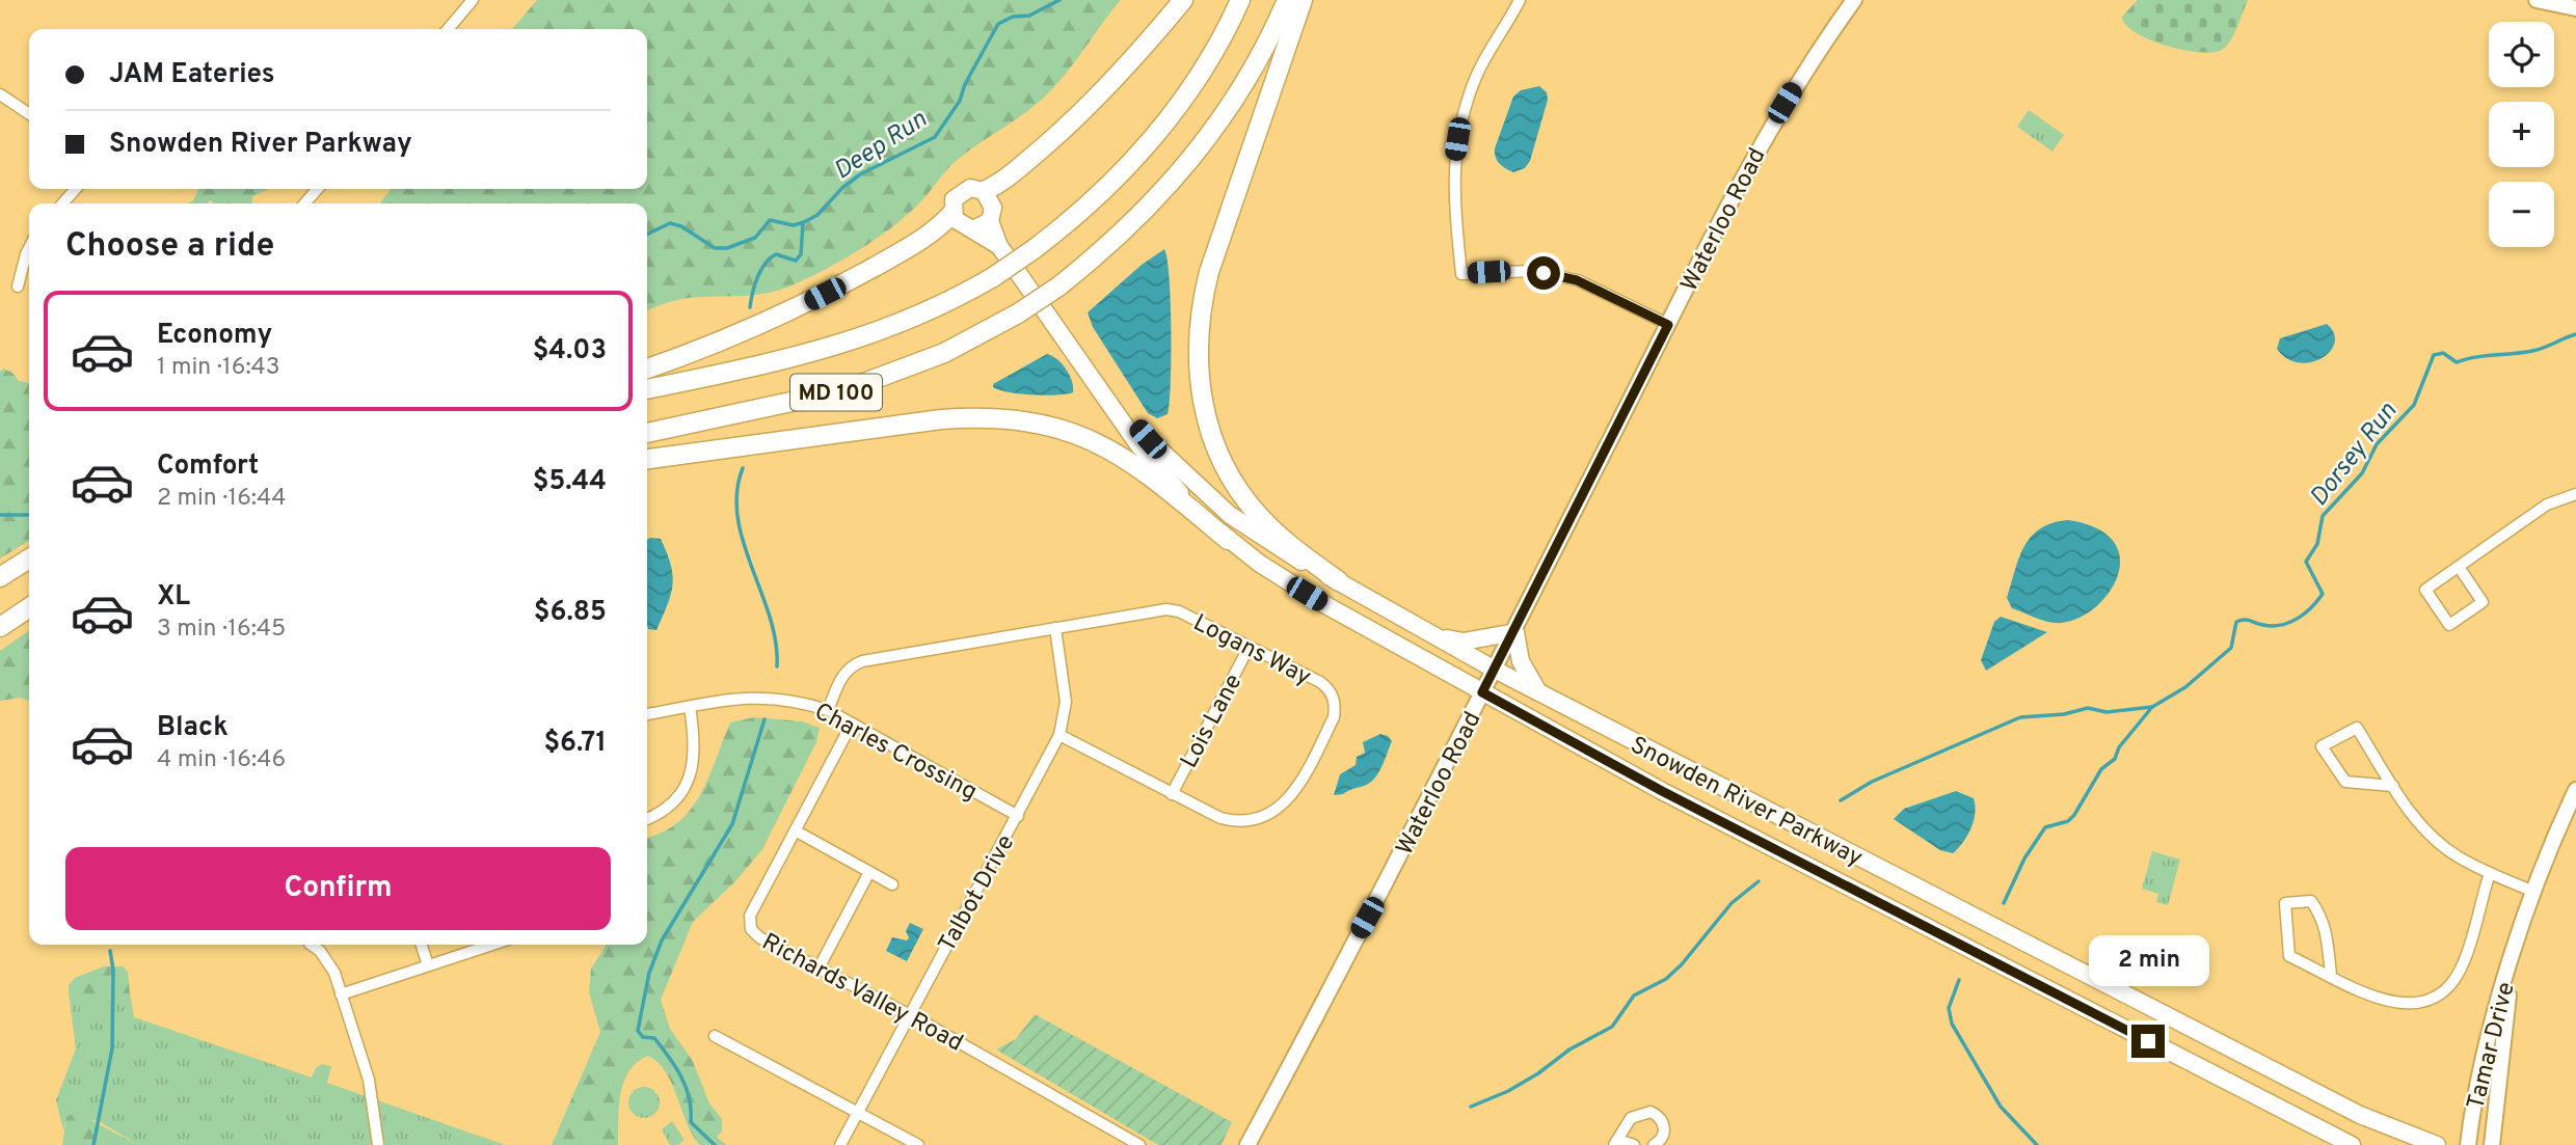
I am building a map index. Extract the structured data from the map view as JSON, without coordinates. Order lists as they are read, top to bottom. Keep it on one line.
{"streets":{"highway":["MD 100"],"main road":["Waterloo Road","Snowden River Parkway","Tamar Drive"],"street":["Logans Way","Lois Lane","Charles Crossing","Talbot Drive","Richards Valley Road"]},"crossings":[["Waterloo Road","Snowden River Parkway"],["Logans Way","Lois Lane"],["Logans Way","Charles Crossing"],["Logans Way","Talbot Drive"],["Charles Crossing","Talbot Drive"],["Charles Crossing","Richards Valley Road"],["Talbot Drive","Richards Valley Road"]],"water":["Deep Run","Dorsey Run"],"page":{"map_buttons":["+","−"],"banner":["JAM Eateries","Snowden River Parkway"],"heading":"Choose a ride","list":[{"name":"Economy","note":"1 min · 16:43","value":"$4.03"},{"name":"Comfort","note":"2 min · 16:44","value":"$5.44"},{"name":"XL","note":"3 min · 16:45","value":"$6.85"},{"name":"Black","note":"4 min · 16:46","value":"$6.71"}],"buttons":"Confirm","bubble":"2 min"}}
